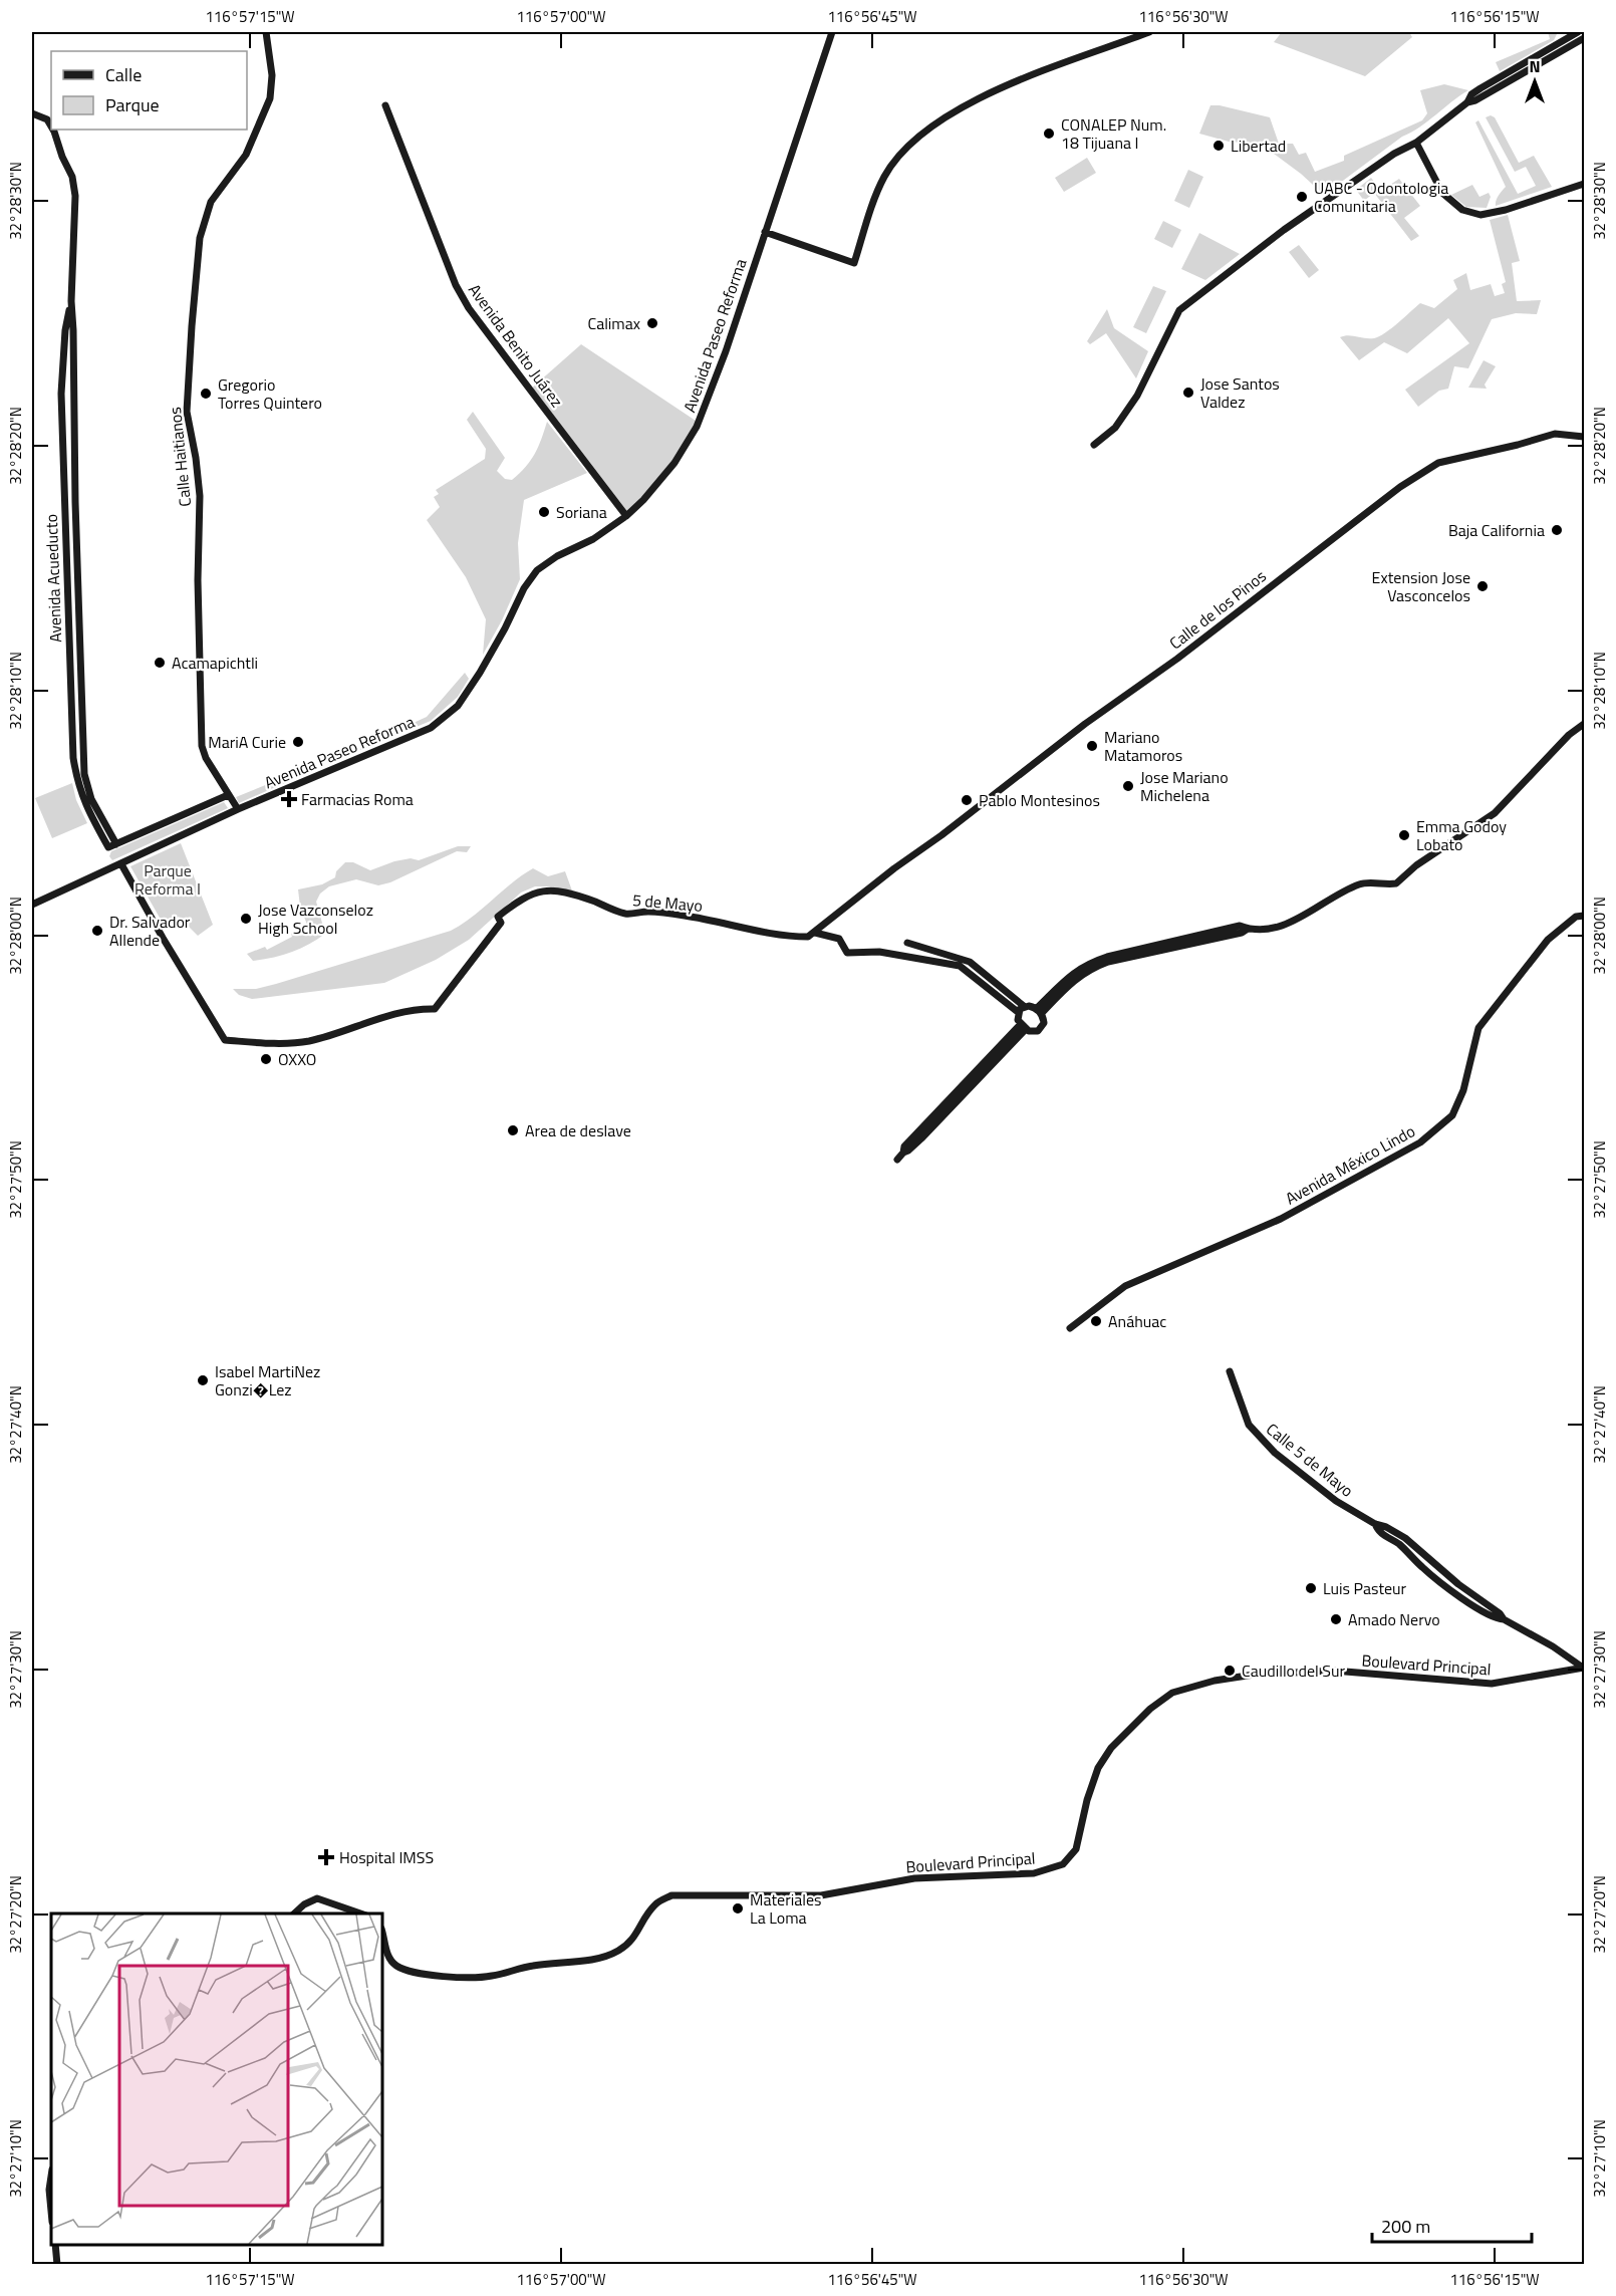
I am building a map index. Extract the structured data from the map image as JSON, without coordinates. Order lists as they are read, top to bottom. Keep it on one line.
{"streets":{"street":["Avenida Paseo Reforma","Avenida Benito Juárez","Calle Haitianos","Avenida Acueducto","Calle de los Pinos","5 de Mayo","Avenida México Lindo","Calle 5 de Mayo","Boulevard Principal"]},"crossings":[["Avenida Paseo Reforma","Avenida Benito Juárez"],["Avenida Paseo Reforma","Calle Haitianos"],["Avenida Paseo Reforma","5 de Mayo"],["Calle de los Pinos","5 de Mayo"],["Calle 5 de Mayo","Boulevard Principal"]],"parks":["Parque Reforma I"],"places":{"other":["CONALEP Num. 18 Tijuana I","Libertad","UABC - Odontologia Comunitaria","Calimax","Jose Santos Valdez","Gregorio Torres Quintero","Soriana","Baja California","Extension Jose Vasconcelos","Acamapichtli","MariA Curie","Mariano Matamoros","Jose Mariano Michelena","Pablo Montesinos","Emma Godoy Lobato","Jose Vazconseloz High School","Dr. Salvador Allende","OXXO","Area de deslave","Anáhuac","Isabel MartiNez Gonzi�Lez","Luis Pasteur","Amado Nervo","Caudillo del Sur","Materiales La Loma"],"health":["Farmacias Roma","Hospital IMSS"]},"legend":["Calle","Parque"],"scale_bar":"200 m","north":"top","coordinates":["116°57'15\"W","116°57'00\"W","116°56'45\"W","116°56'30\"W","116°56'15\"W","32°28'30\"N","32°28'20\"N","32°28'10\"N","32°28'00\"N","32°27'50\"N","32°27'40\"N","32°27'30\"N","32°27'20\"N","32°27'10\"N"]}
